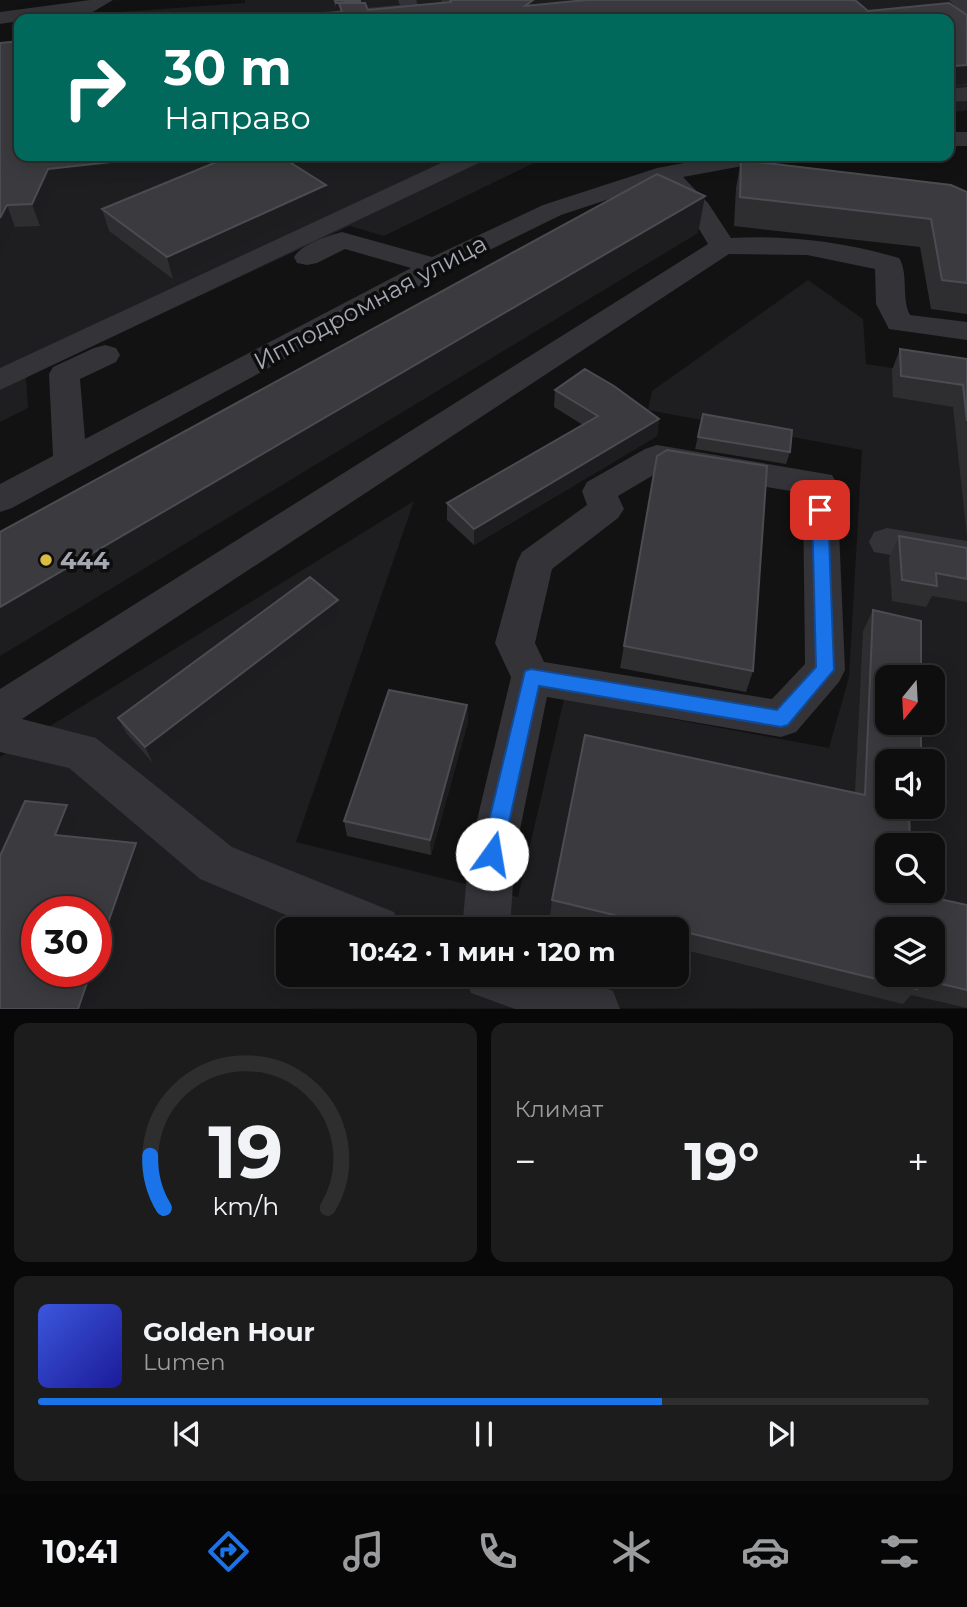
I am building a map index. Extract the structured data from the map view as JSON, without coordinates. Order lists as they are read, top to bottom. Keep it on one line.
{"streets":{"street":["Ипподромная улица"]},"places":["444"],"north":"bottom","page":{"turn":["30 m","Направо"],"limit":"30","trip":"10:42 · 1 мин · 120 m","tile":"Климат","heat":["−","19°","+"],"song":["Golden Hour","Lumen"],"tabs":"10:41","gauge":["19","km/h"]}}
